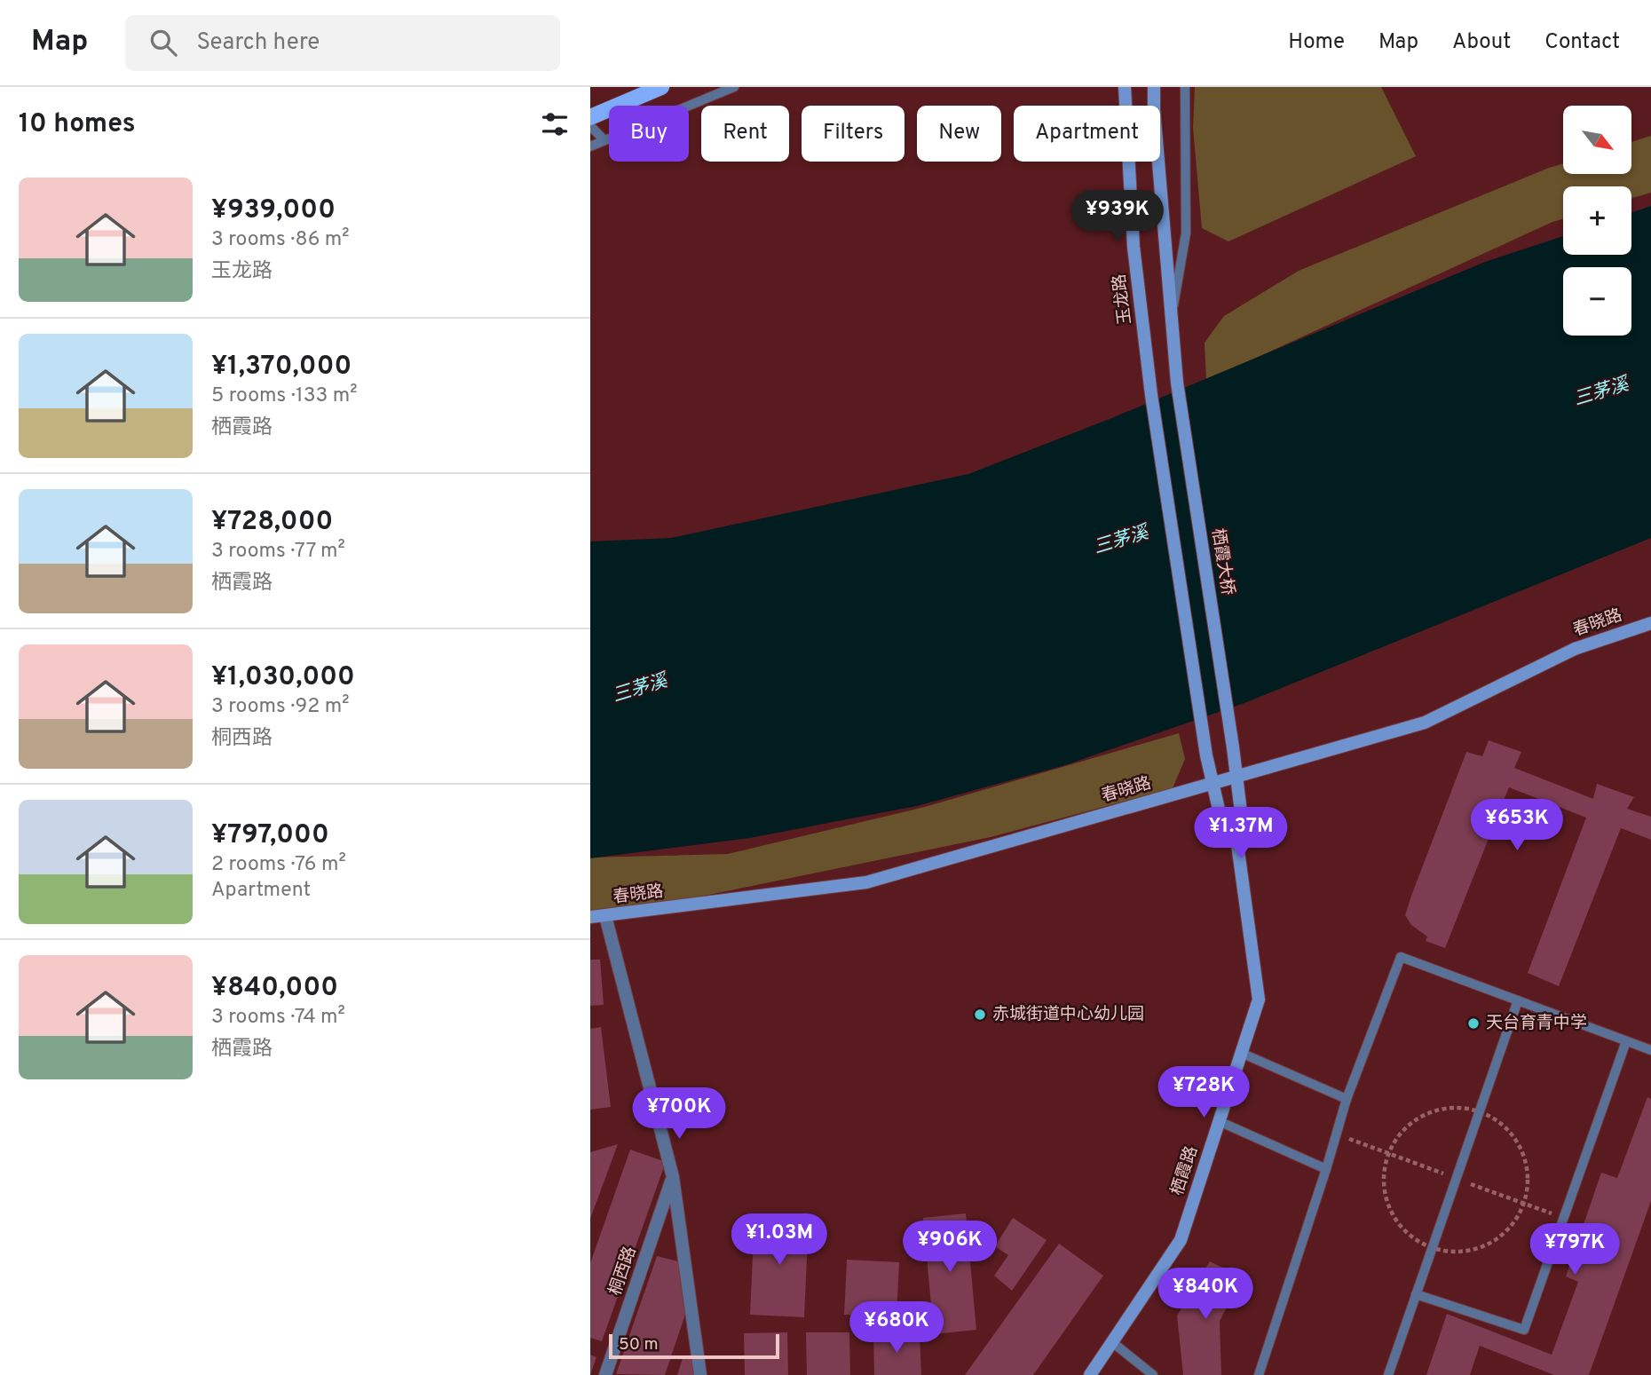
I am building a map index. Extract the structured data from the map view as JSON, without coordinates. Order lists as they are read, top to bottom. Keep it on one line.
{"streets":{"street":["玉龙路","栖霞大桥","春晓路","栖霞路","桐西路"]},"crossings":[["玉龙路","春晓路"],["栖霞大桥","春晓路"],["栖霞大桥","栖霞路"]],"water":["三茅溪"],"places":["赤城街道中心幼儿园","天台育青中学"],"scale_bar":"50 m","north":"bottom right","page":{"header":"Map","search":"Search here","nav":["Home","Map","About","Contact"],"heading":"10 homes","map_buttons":["+","−"],"chip":["Buy","Rent","Filters","New","Apartment"],"list":[{"name":"¥939,000","note":"3 rooms · 86 m² · 玉龙路"},{"name":"¥1,370,000","note":"5 rooms · 133 m² · 栖霞路"},{"name":"¥728,000","note":"3 rooms · 77 m² · 栖霞路"},{"name":"¥1,030,000","note":"3 rooms · 92 m² · 桐西路"},{"name":"¥797,000","note":"2 rooms · 76 m² · Apartment"},{"name":"¥840,000","note":"3 rooms · 74 m² · 栖霞路"}],"price":["¥939K","¥653K","¥1.37M","¥728K","¥700K","¥1.03M","¥906K","¥797K","¥840K","¥680K"],"scale":"50 m"}}
